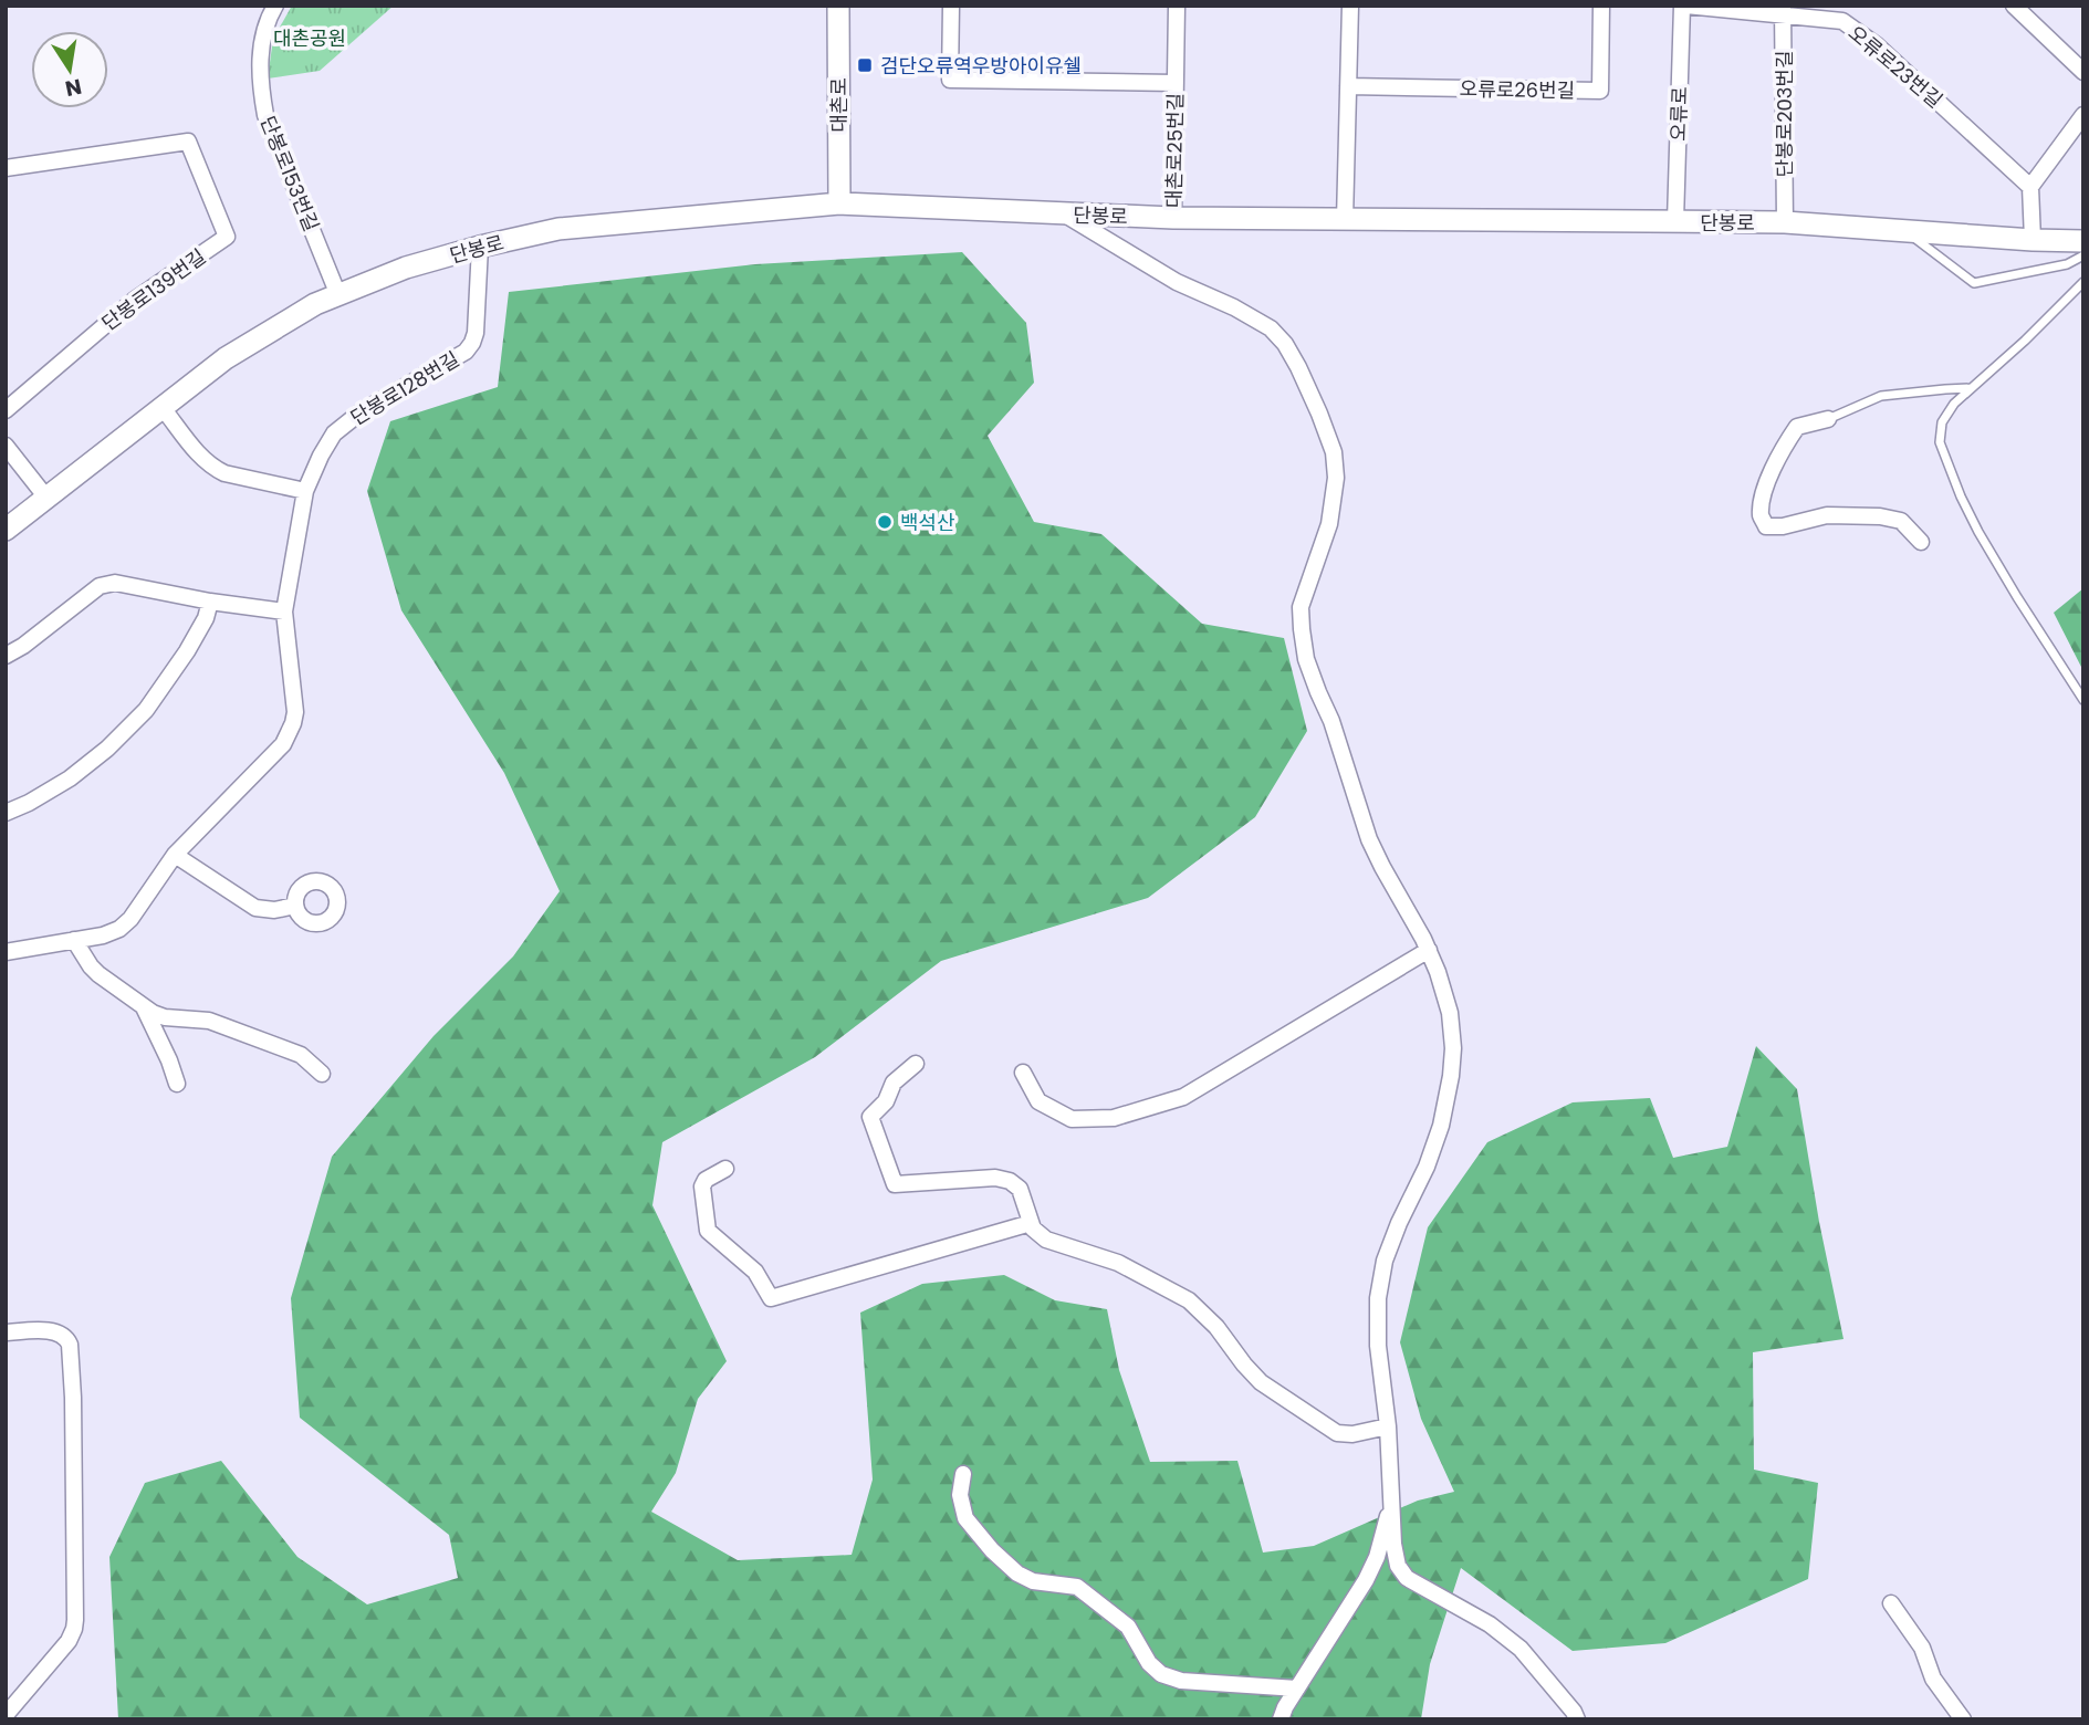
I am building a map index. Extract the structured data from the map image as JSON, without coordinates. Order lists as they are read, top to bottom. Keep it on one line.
{"streets":{"street":["오류로23번길","오류로26번길","대촌로","오류로","단봉로203번길","대촌로25번길","단봉로153번길","단봉로","단봉로139번길","단봉로128번길"]},"crossings":[["오류로23번길","오류로"],["오류로23번길","단봉로203번길"],["대촌로","단봉로"],["오류로","단봉로"],["단봉로203번길","단봉로"],["대촌로25번길","단봉로"],["단봉로153번길","단봉로"],["단봉로","단봉로128번길"]],"parks":["대촌공원"],"places":{"transit":["검단오류역우방아이유쉘"],"other":["백석산"]},"north":"bottom"}
